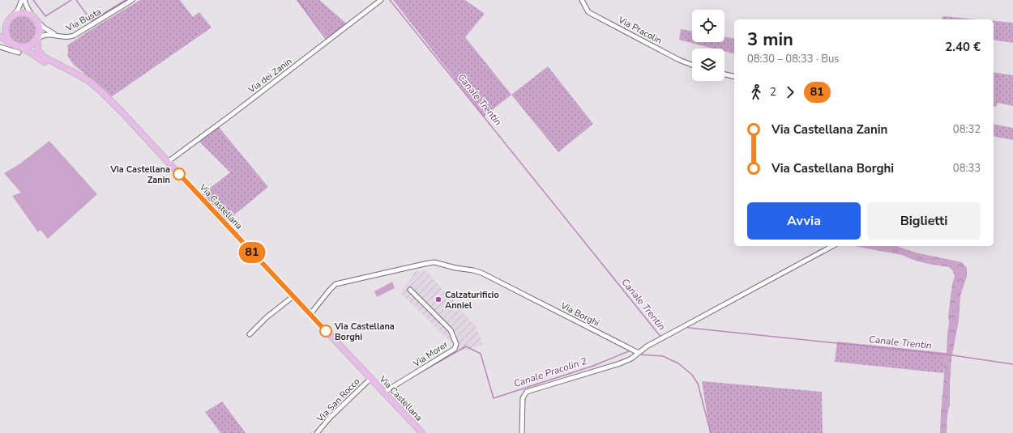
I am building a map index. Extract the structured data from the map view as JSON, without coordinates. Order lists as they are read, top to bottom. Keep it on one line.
{"streets":{"main road":["Via Castellana"],"street":["Via Busta","Via Pracolin","Via dei Zanin","Via Borghi","Via Morer","Via San Rocco"]},"crossings":[["Via Busta","Via Castellana"],["Via dei Zanin","Via Castellana"],["Via Castellana","Via Borghi"],["Via Castellana","Via Morer"],["Via Castellana","Via San Rocco"]],"water":["Canale Trentin","Canale Pracolin 2"],"places":["Via Castellana Zanin","Calzaturificio Anniel","Via Castellana Borghi"],"lines":["bus line 81"],"page":{"on_map":"81","heading":["3 min","08:30 – 08:33 · Bus","2.40 €"],"legs":["2","81"],"list":[{"name":"Via Castellana Zanin","value":"08:32"},{"name":"Via Castellana Borghi","value":"08:33"}],"buttons":["Avvia","Biglietti"]}}
